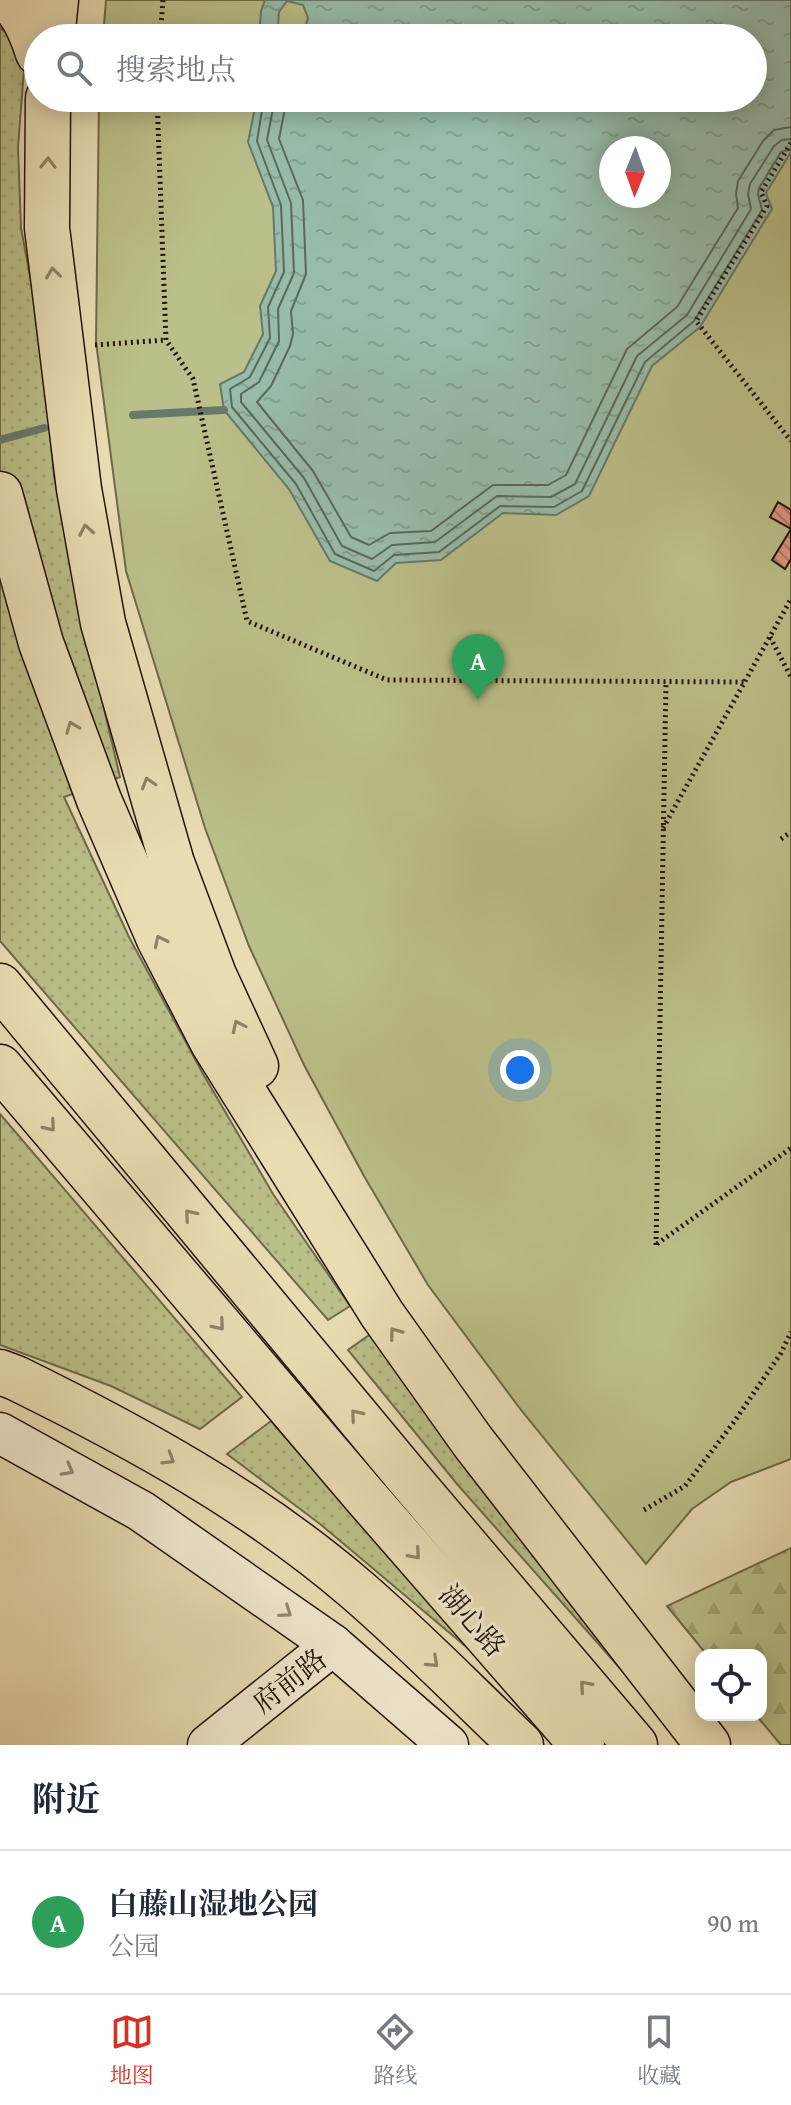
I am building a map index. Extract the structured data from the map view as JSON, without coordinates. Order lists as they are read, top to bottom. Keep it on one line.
{"streets":{"main road":["湖心路"],"street":["府前路"]},"north":"bottom","page":{"search":"搜索地点","pins":"A","heading":"附近","list":[{"mark":"A","name":"白藤山湿地公园","note":"公园","value":"90 m"}],"nav":["地图","路线","收藏"]}}
